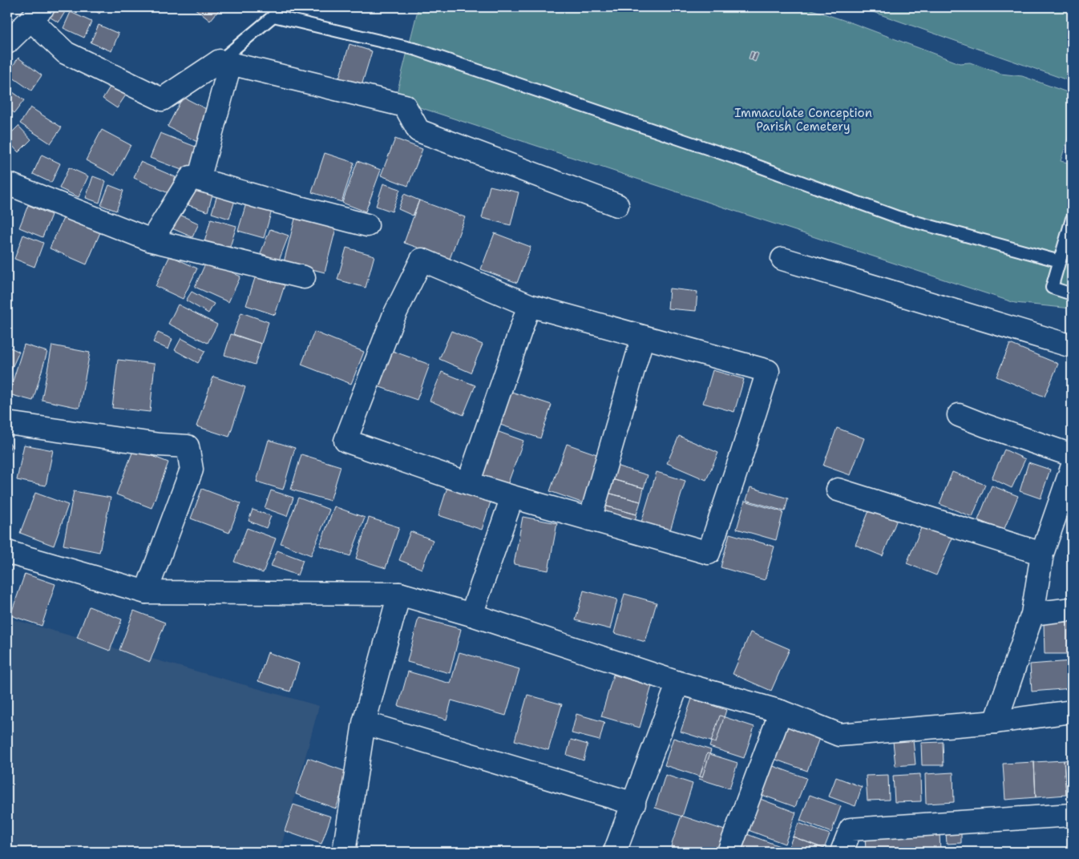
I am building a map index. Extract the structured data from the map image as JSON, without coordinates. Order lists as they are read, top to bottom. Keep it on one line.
{"parks":["Immaculate Conception Parish Cemetery"]}
